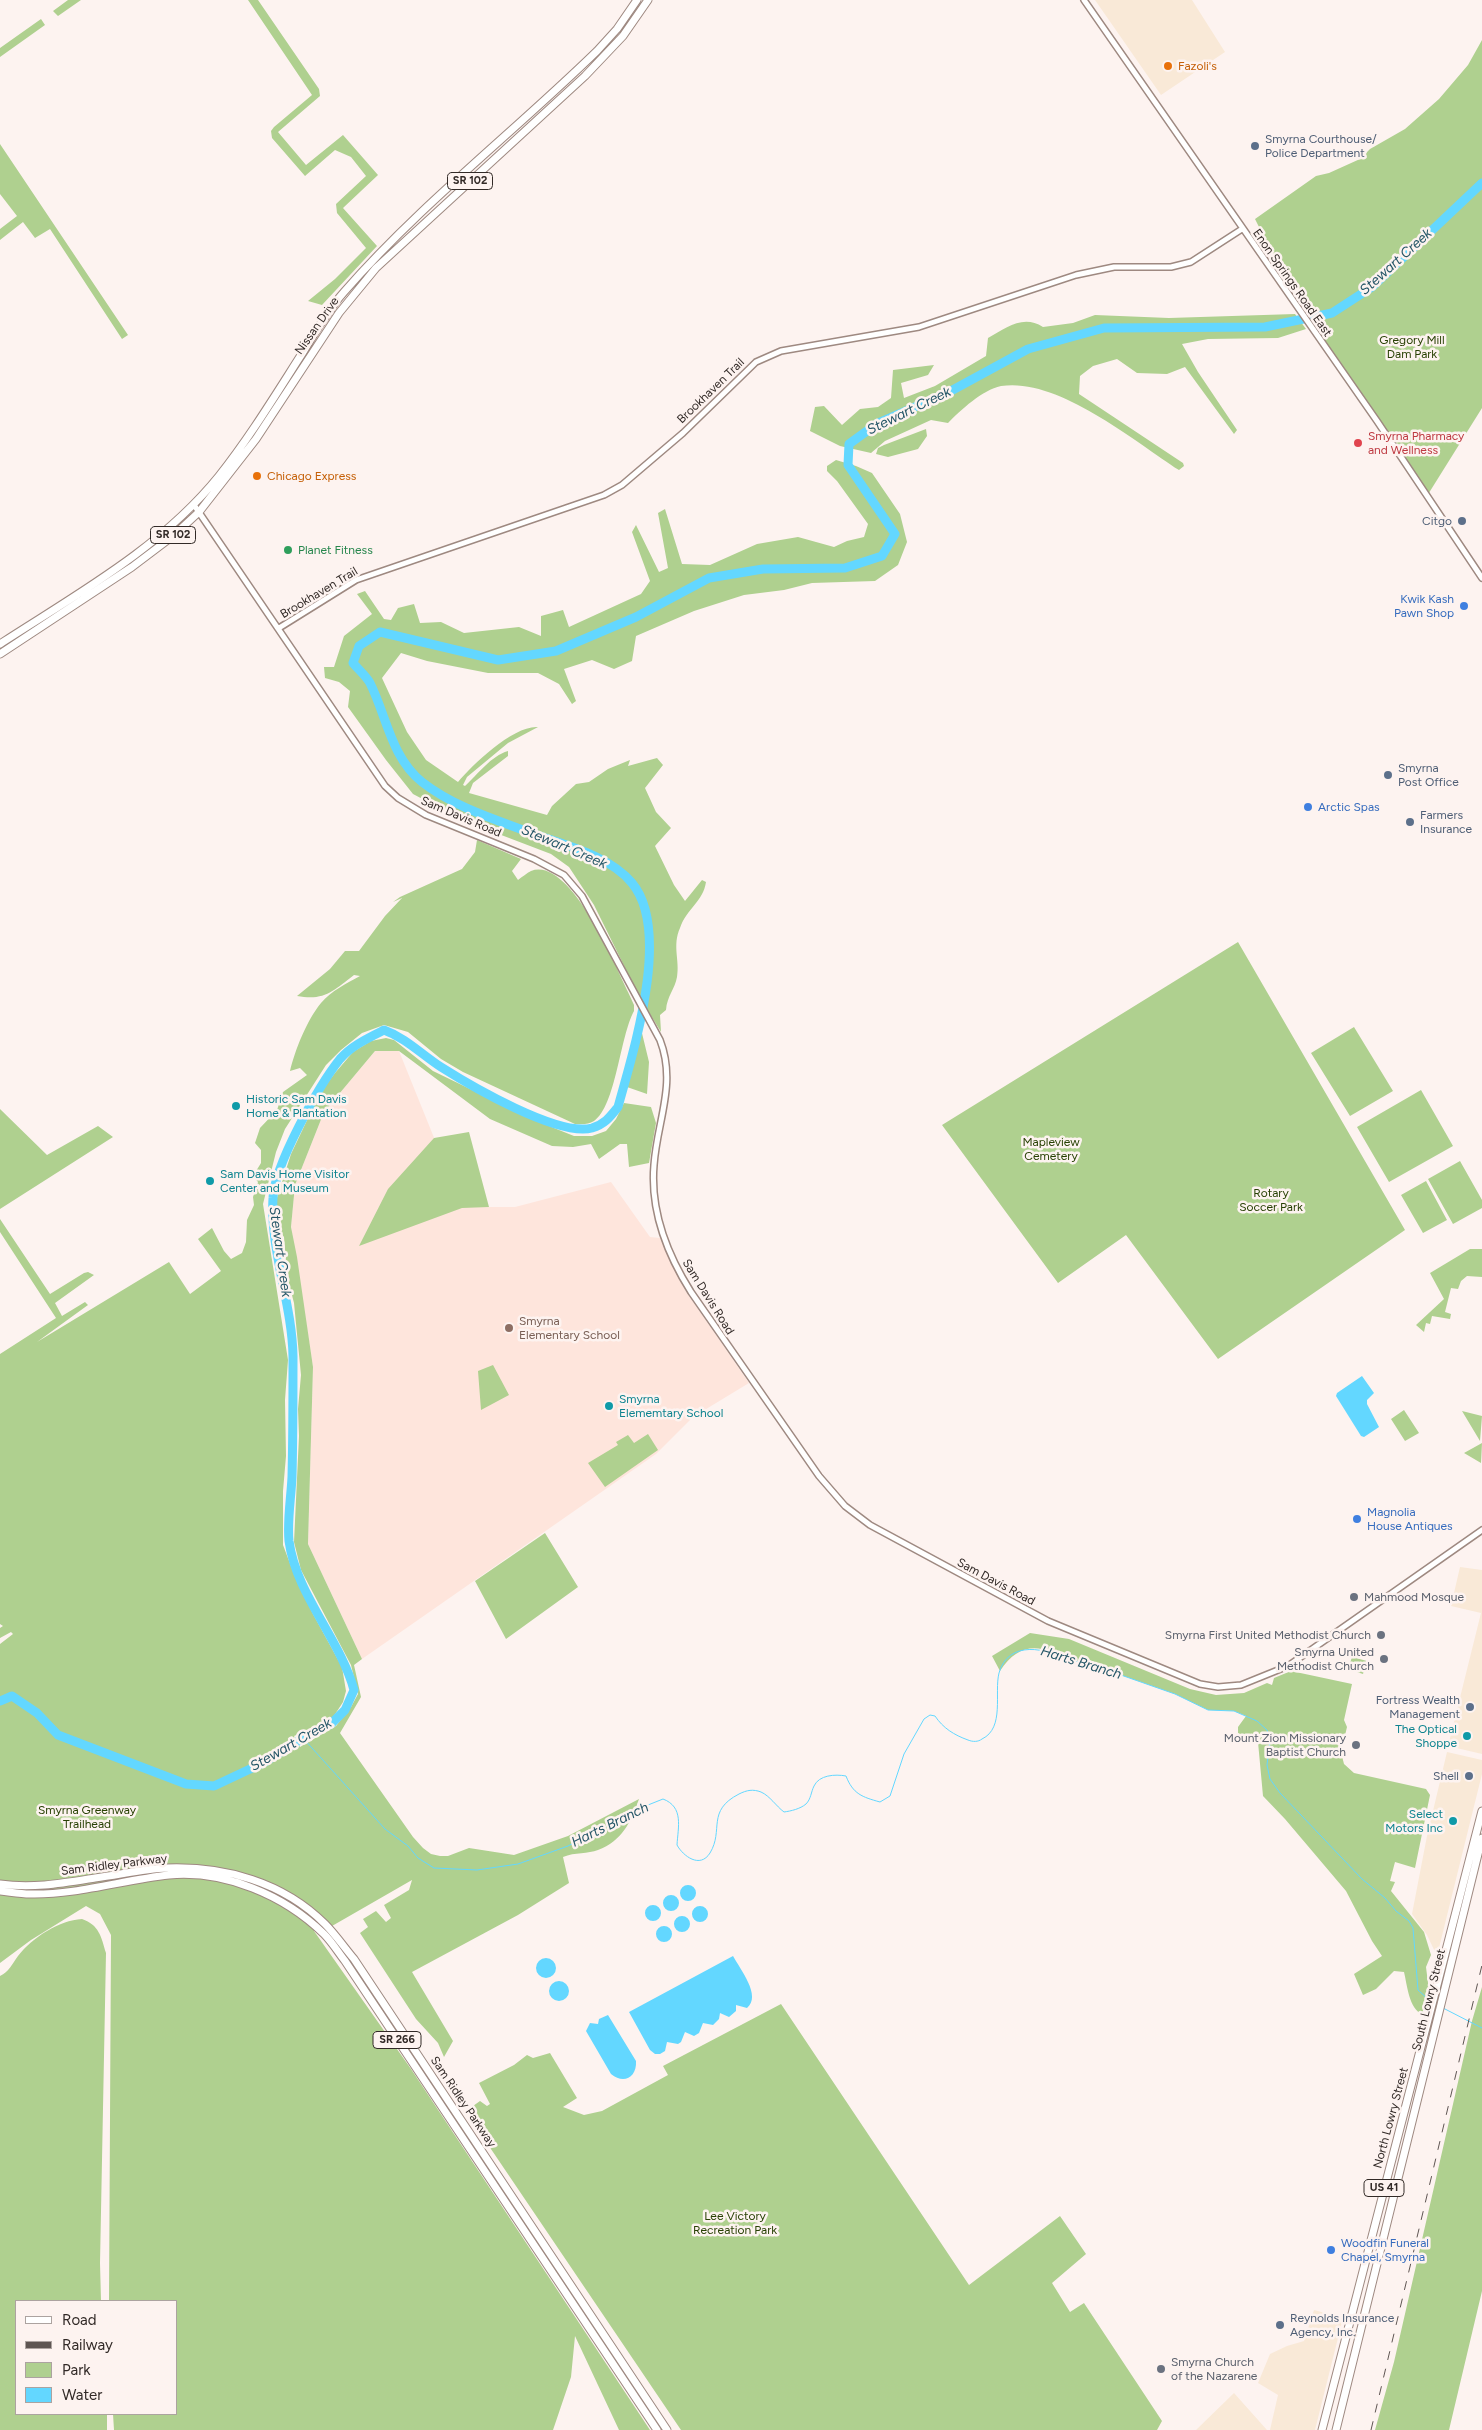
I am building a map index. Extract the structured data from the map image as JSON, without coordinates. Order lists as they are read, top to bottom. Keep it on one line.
{"streets":{"main road":["SR 102","Nissan Drive","Sam Ridley Parkway","South Lowry Street","SR 266","North Lowry Street","US 41"],"street":["Enon Springs Road East","Brookhaven Trail","Sam Davis Road"]},"crossings":[["Enon Springs Road East","Brookhaven Trail"],["Nissan Drive","Sam Davis Road"],["Brookhaven Trail","Sam Davis Road"],["South Lowry Street","North Lowry Street"]],"water":["Stewart Creek","Harts Branch"],"parks":["Gregory Mill Dam Park","Mapleview Cemetery","Rotary Soccer Park","Smyrna Greenway Trailhead","Lee Victory Recreation Park"],"places":["Fazoli's","Smyrna Courthouse/ Police Department","Smyrna Pharmacy and Wellness","Chicago Express","Citgo","Planet Fitness","Kwik Kash Pawn Shop","Smyrna Post Office","Arctic Spas","Farmers Insurance","Historic Sam Davis Home & Plantation","Sam Davis Home Visitor Center and Museum","Smyrna Elementary School","Smyrna Elememtary School","Magnolia House Antiques","Mahmood Mosque","Smyrna First United Methodist Church","Smyrna United Methodist Church","Fortress Wealth Management","The Optical Shoppe","Mount Zion Missionary Baptist Church","Shell","Select Motors Inc","Woodfin Funeral Chapel, Smyrna","Reynolds Insurance Agency, Inc.","Smyrna Church of the Nazarene"],"legend":["Road","Railway","Park","Water"]}
